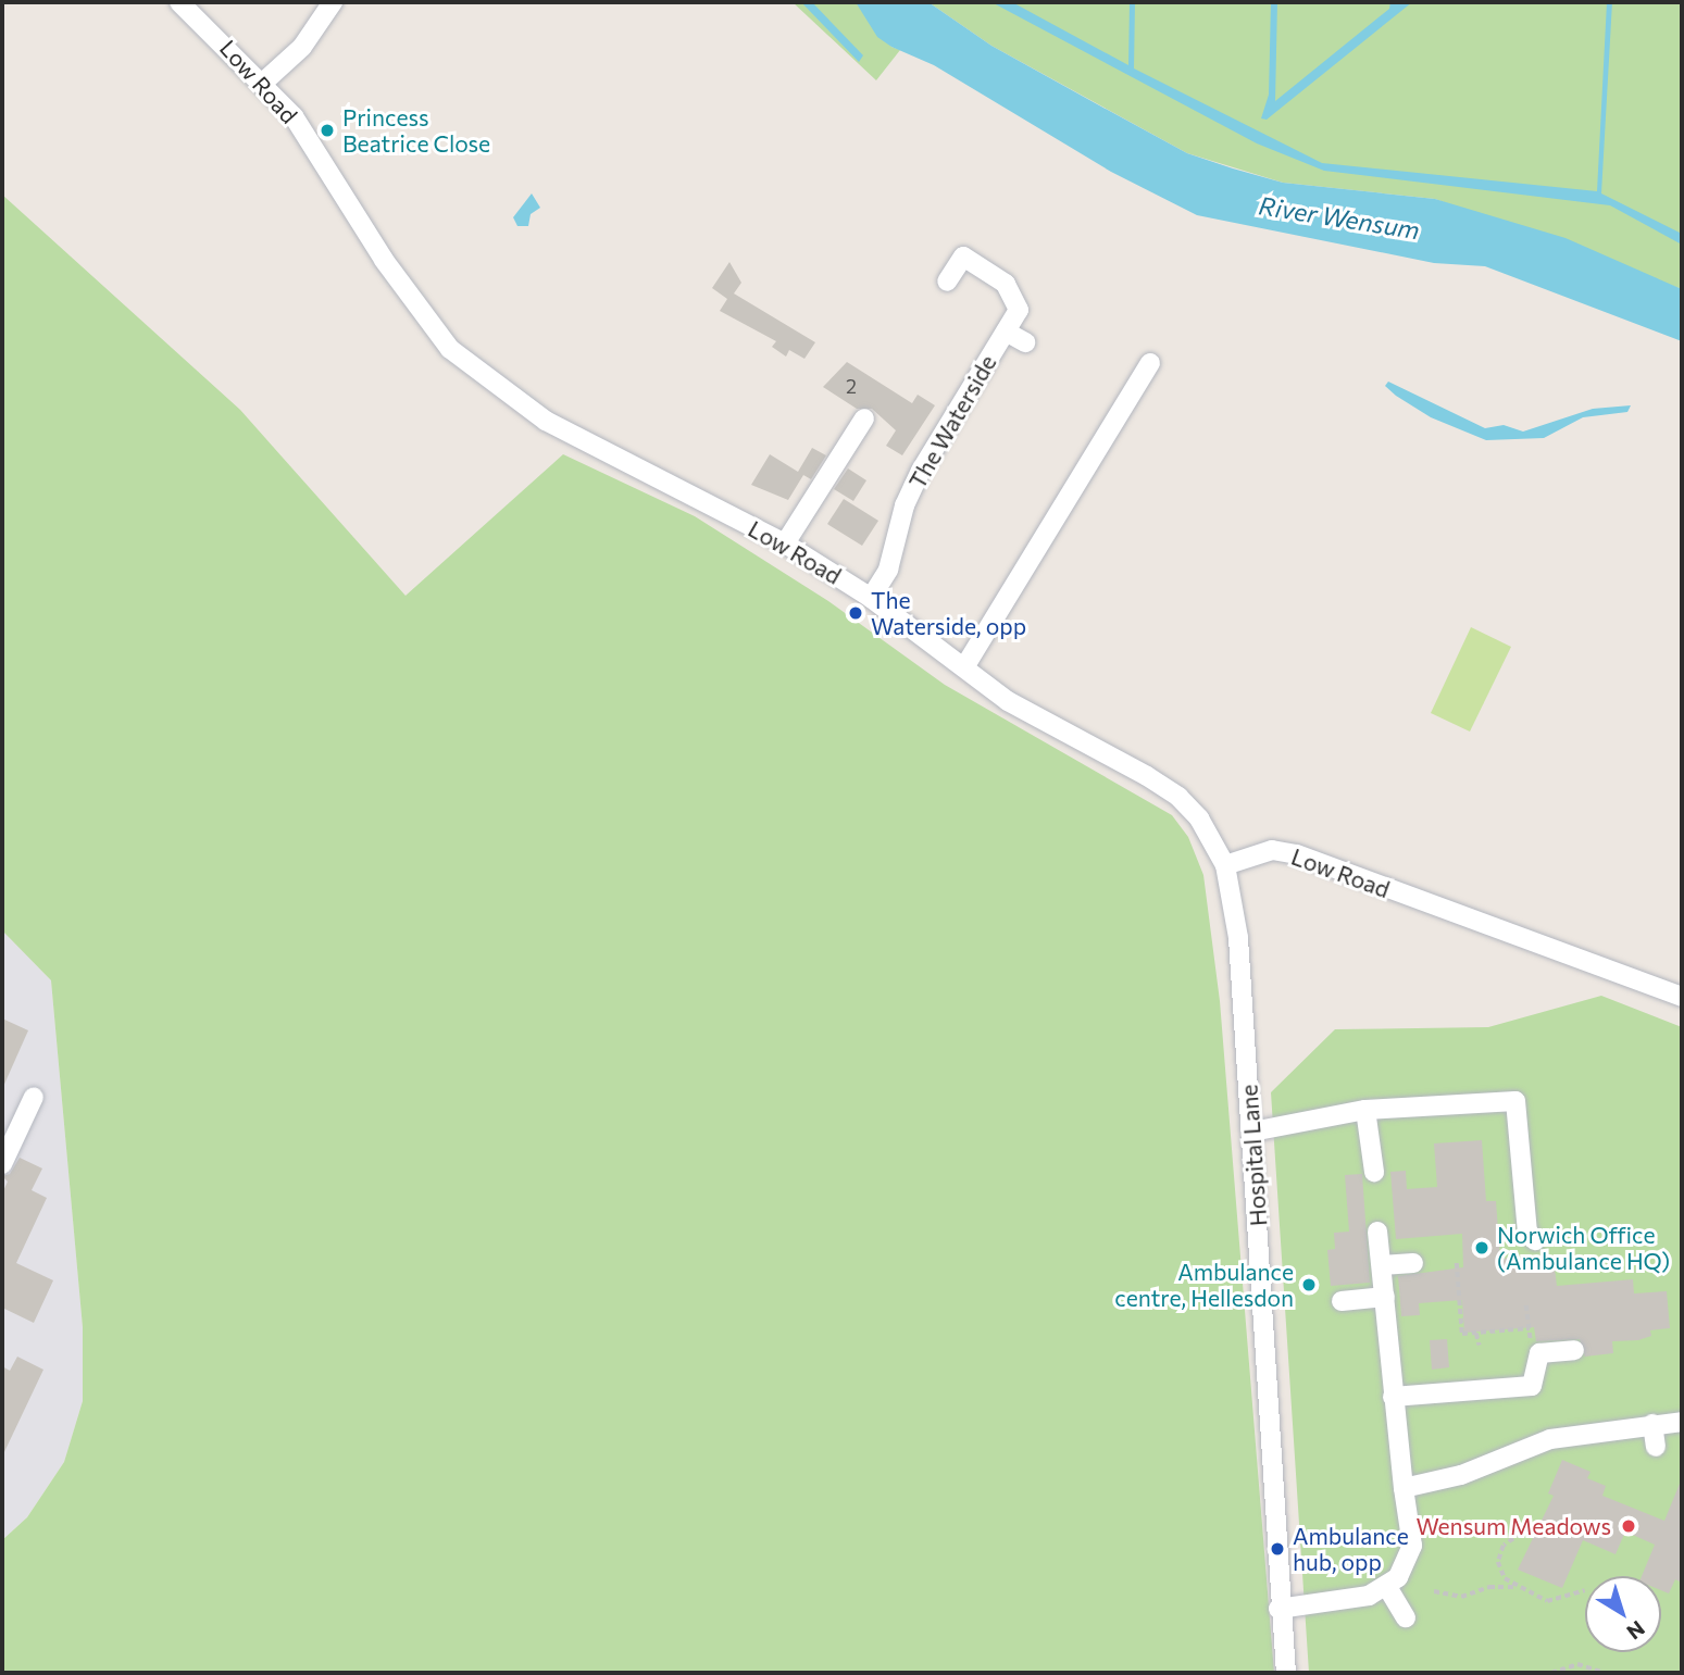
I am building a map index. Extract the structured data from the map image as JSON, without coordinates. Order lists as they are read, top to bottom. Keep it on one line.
{"streets":{"street":["Low Road","The Waterside","Hospital Lane"]},"crossings":[["Low Road","The Waterside"],["Low Road","Hospital Lane"]],"water":["River Wensum"],"places":["Princess Beatrice Close","The Waterside, opp","Norwich Office (Ambulance HQ)","Ambulance centre, Hellesdon","Wensum Meadows","Ambulance hub, opp"],"house_numbers":["2"],"north":"bottom right"}
